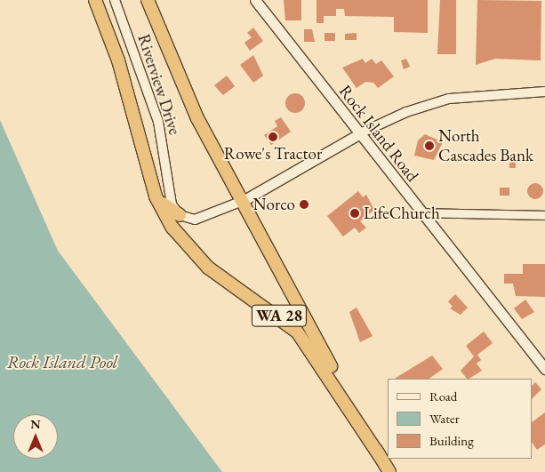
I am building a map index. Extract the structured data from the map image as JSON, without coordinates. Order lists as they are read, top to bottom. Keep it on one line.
{"streets":{"highway":["WA 28"],"main road":["Rock Island Road"],"street":["Riverview Drive"]},"water":["Rock Island Pool"],"places":["Rowe's Tractor","North Cascades Bank","Norco","LifeChurch"],"legend":["Road","Water","Building"],"north":"top"}
